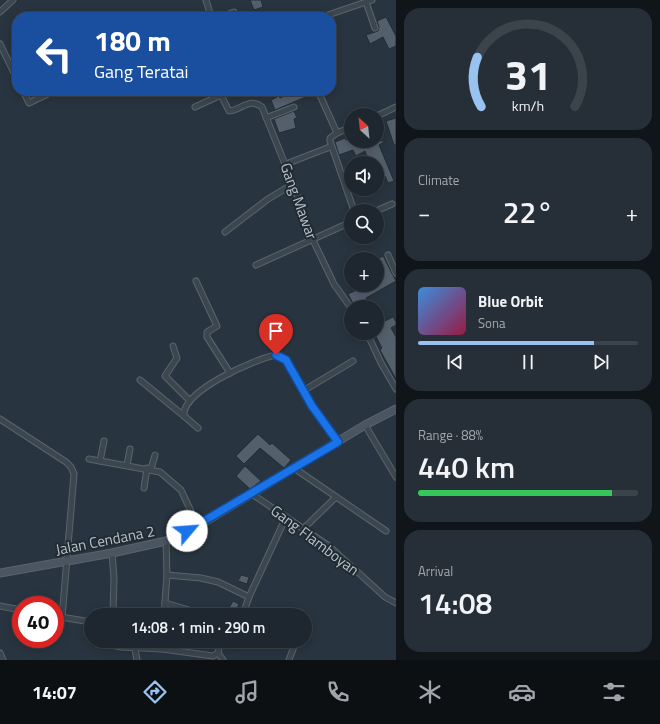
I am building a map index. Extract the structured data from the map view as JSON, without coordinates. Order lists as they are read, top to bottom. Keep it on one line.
{"streets":{"street":["Gang Mawar","Jalan Cendana 2","Gang Flamboyan"]},"crossings":[["Jalan Cendana 2","Gang Flamboyan"]],"north":"top left","page":{"turn":["180 m","Gang Teratai"],"map_buttons":["+","−"],"tile":["Climate",["Range · 88%","440 km"],["Arrival","14:08"]],"heat":["−","22°","+"],"song":["Blue Orbit","Sona"],"limit":"40","trip":"14:08 · 1 min · 290 m","tabs":"14:07","gauge":["31","km/h"]}}
